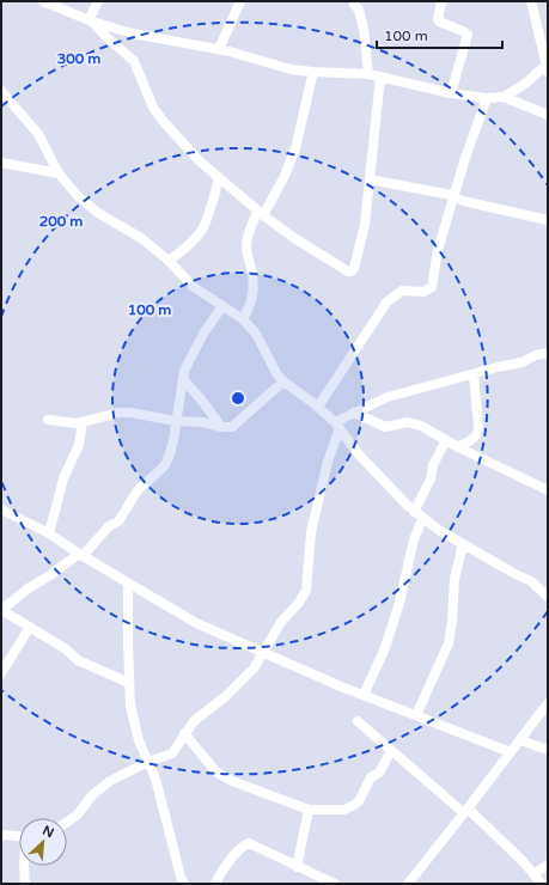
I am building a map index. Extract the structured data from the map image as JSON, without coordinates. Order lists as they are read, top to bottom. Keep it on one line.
{"scale_bar":"100 m","north":"top right","rings":["300 m","200 m","100 m"]}
